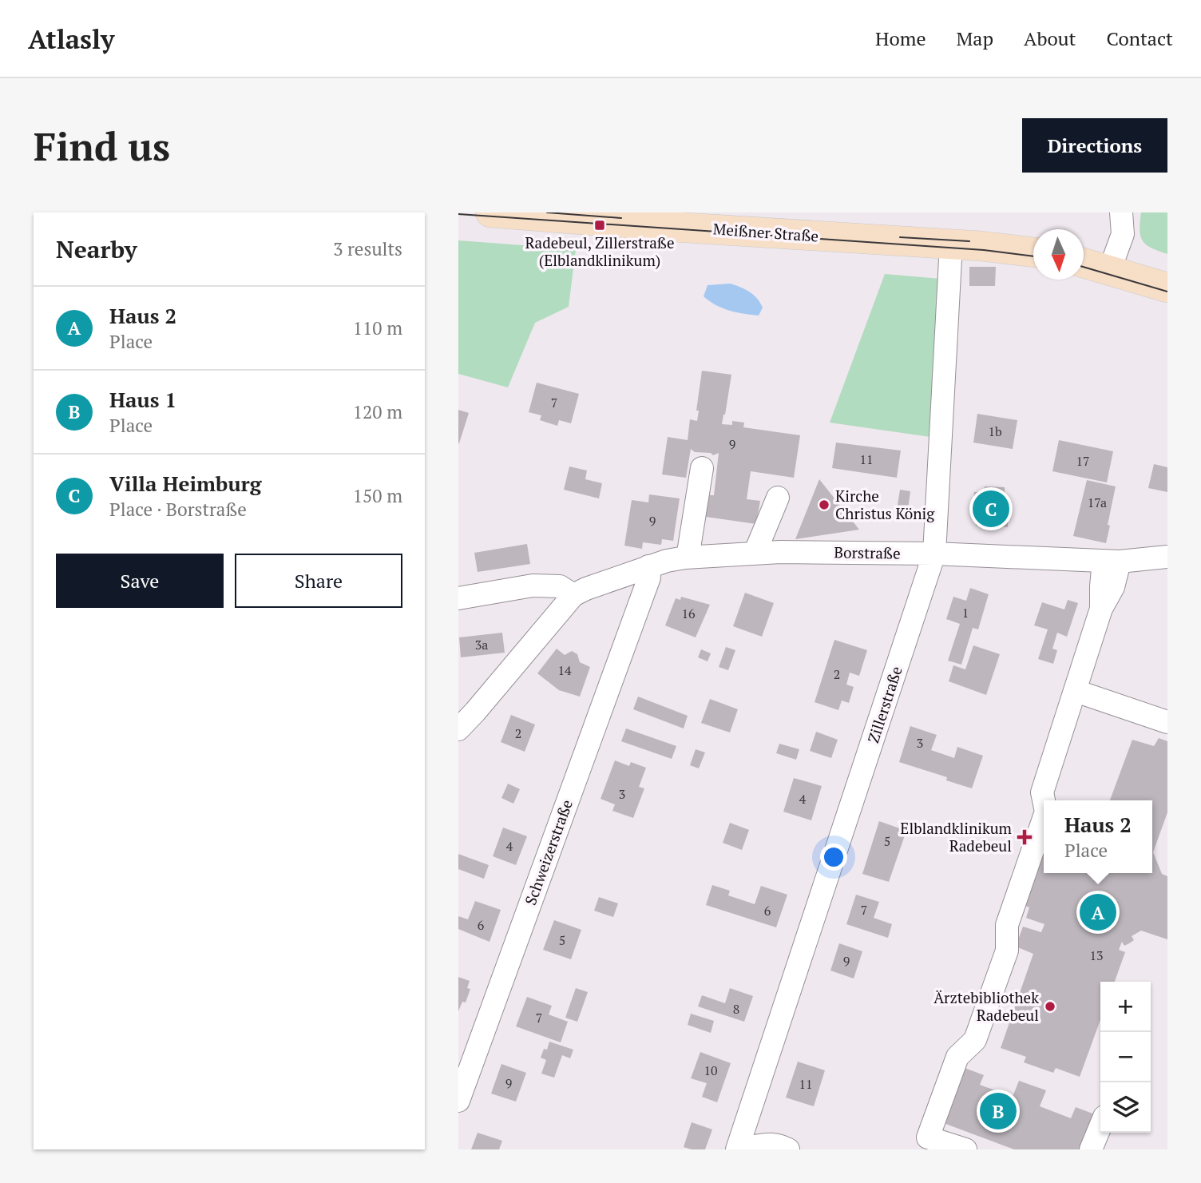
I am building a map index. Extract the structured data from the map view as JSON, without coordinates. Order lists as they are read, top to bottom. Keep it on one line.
{"streets":{"main road":["Meißner Straße"],"street":["Borstraße","Zillerstraße","Schweizerstraße"]},"crossings":[["Meißner Straße","Zillerstraße"],["Borstraße","Zillerstraße"],["Borstraße","Schweizerstraße"]],"places":{"transit":["Radebeul, Zillerstraße (Elblandklinikum)"],"other":["Kirche Christus König","Ärztebibliothek Radebeul"],"health":["Elblandklinikum Radebeul"]},"house_numbers":["7","1b","9","11","17","17a","9","1","16","3a","14","2","2","3","3","4","5","4","7","6","6","5","13","9","8","7","10","9","11"],"north":"bottom","page":{"header":"Atlasly","nav":["Home","Map","About","Contact"],"buttons":["Directions",["Save","Share"]],"title":"Find us","heading":["Nearby","3 results"],"list":[{"mark":"A","name":"Haus 2","note":"Place","value":"110 m"},{"mark":"B","name":"Haus 1","note":"Place","value":"120 m"},{"mark":"C","name":"Villa Heimburg","note":"Place · Borstraße","value":"150 m"}],"pins":["C","A","B"],"popup":["Haus 2","Place"],"map_buttons":["+","−"]}}
